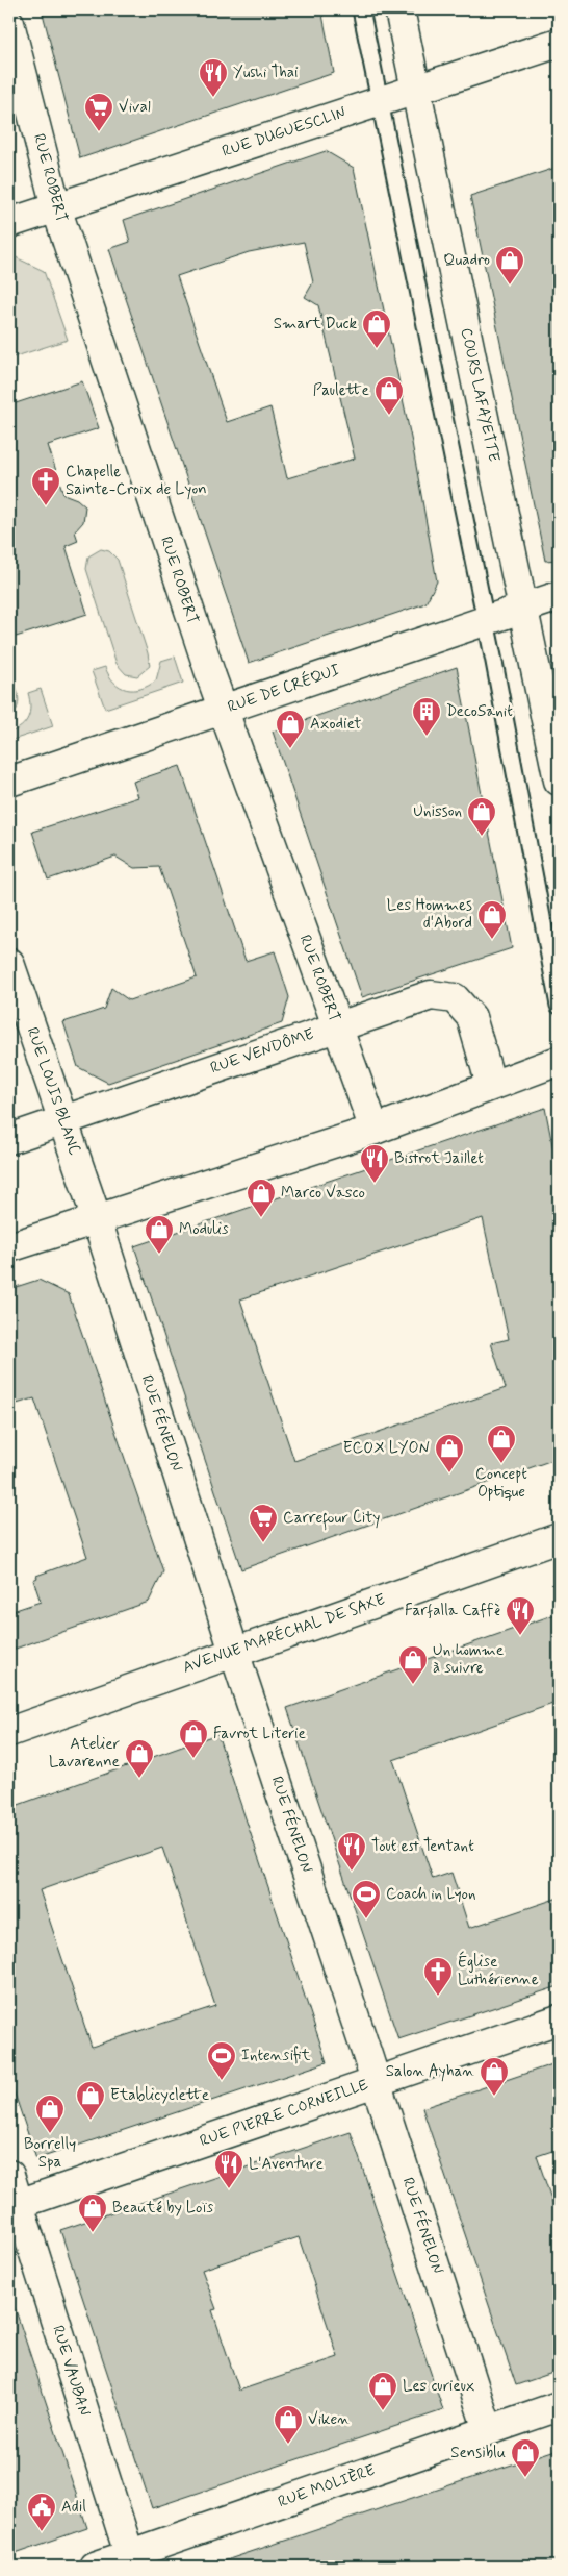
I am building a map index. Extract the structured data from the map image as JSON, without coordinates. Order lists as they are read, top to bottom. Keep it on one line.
{"streets":{"street":["RUE DUGUESCLIN","RUE ROBERT","COURS LAFAYETTE","RUE DE CRÉQUI","RUE VENDÔME","RUE LOUIS BLANC","RUE FÉNELON","AVENUE MARÉCHAL DE SAXE","RUE PIERRE CORNEILLE","RUE VAUBAN","RUE MOLIÈRE"]},"crossings":[["RUE DUGUESCLIN","RUE ROBERT"],["RUE DUGUESCLIN","COURS LAFAYETTE"],["RUE ROBERT","RUE DE CRÉQUI"],["RUE ROBERT","RUE VENDÔME"],["COURS LAFAYETTE","RUE DE CRÉQUI"],["RUE VENDÔME","RUE LOUIS BLANC"],["RUE LOUIS BLANC","RUE FÉNELON"],["RUE FÉNELON","AVENUE MARÉCHAL DE SAXE"],["RUE FÉNELON","RUE PIERRE CORNEILLE"],["RUE FÉNELON","RUE MOLIÈRE"],["RUE PIERRE CORNEILLE","RUE VAUBAN"],["RUE VAUBAN","RUE MOLIÈRE"]],"places":{"restaurant":["Yushi Thai","Bistrot Jaillet","Farfalla Caffè","Tout est Tentant","L'Aventure"],"supermarket":["Vival","Carrefour City"],"shop":["Quadro","Smart Duck","Paulette","Axodiet","Unisson","Les Hommes d'Abord","Marco Vasco","Modulis","Concept Optique","ECOX LYON","Un homme à suivre","Favrot Literie","Atelier Lavarenne","Salon Ayhan","Etablicyclette","Borrelly Spa","Beauté by Loïs","Les curieux","Viken","Sensiblu"],"church":["Chapelle Sainte-Croix de Lyon","Église Luthérienne"],"building":["DecoSanit"],"sports":["Coach in Lyon","Intensifit"],"public building":["Adil"]}}
